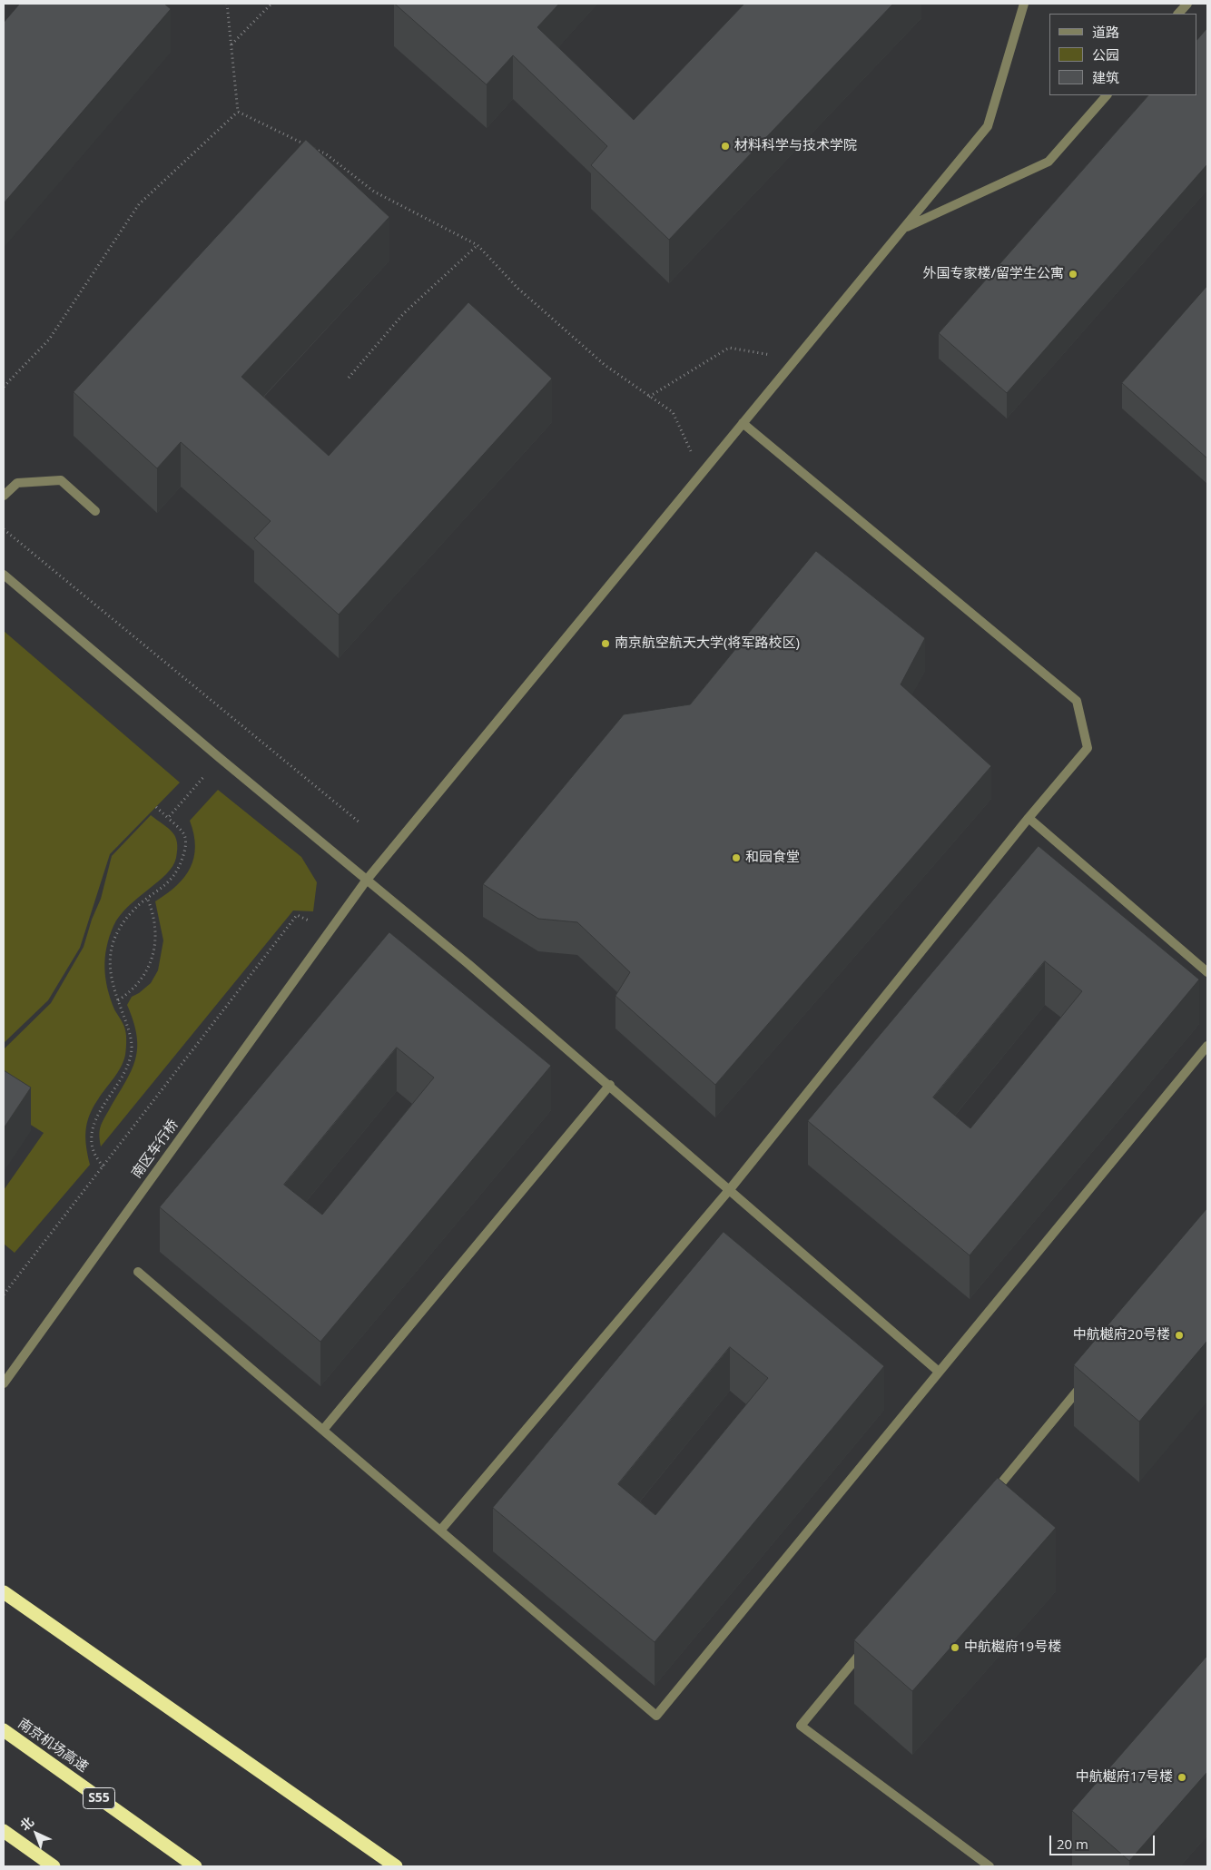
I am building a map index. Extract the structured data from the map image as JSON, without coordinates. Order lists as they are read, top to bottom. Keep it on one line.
{"streets":{"highway":["南京机场高速","S55"],"street":["南区车行桥"]},"places":["材料科学与技术学院","外国专家楼/留学生公寓","南京航空航天大学(将军路校区)","和园食堂","中航樾府20号楼","中航樾府19号楼","中航樾府17号楼"],"legend":["道路","公园","建筑"],"scale_bar":"20 m","north":"top left"}
